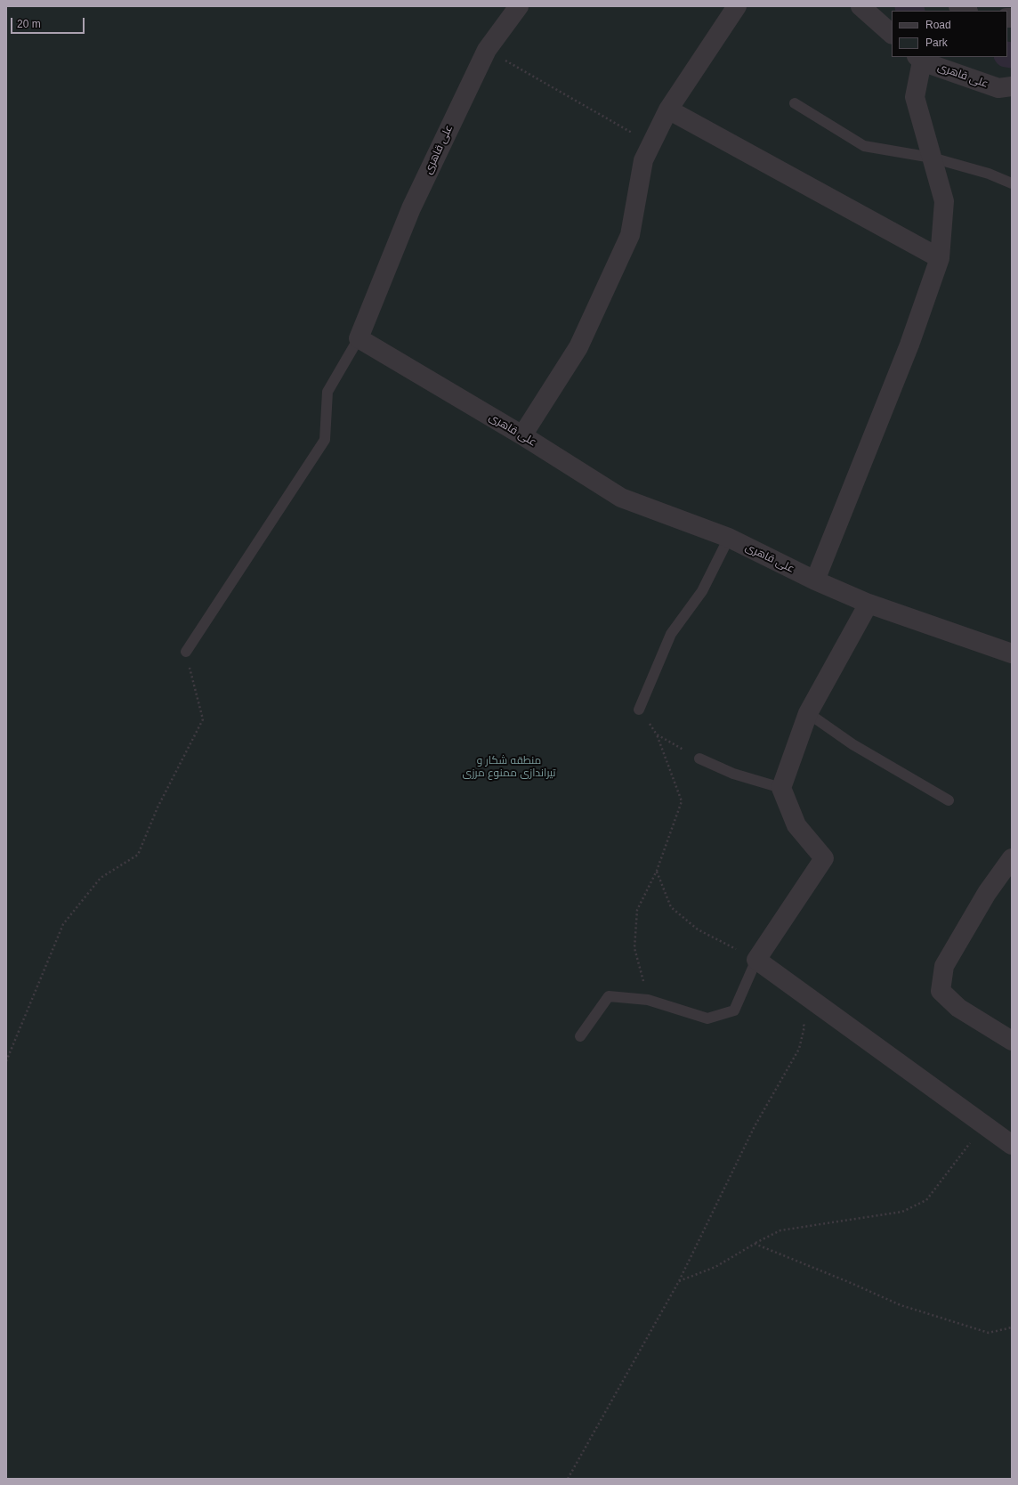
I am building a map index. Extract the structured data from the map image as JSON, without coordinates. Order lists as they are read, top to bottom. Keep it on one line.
{"streets":{"street":["علی قاهری"]},"parks":["منطقه شکار و تیراندازی ممنوع مرزی"],"legend":["Road","Park"],"scale_bar":"20 m"}
